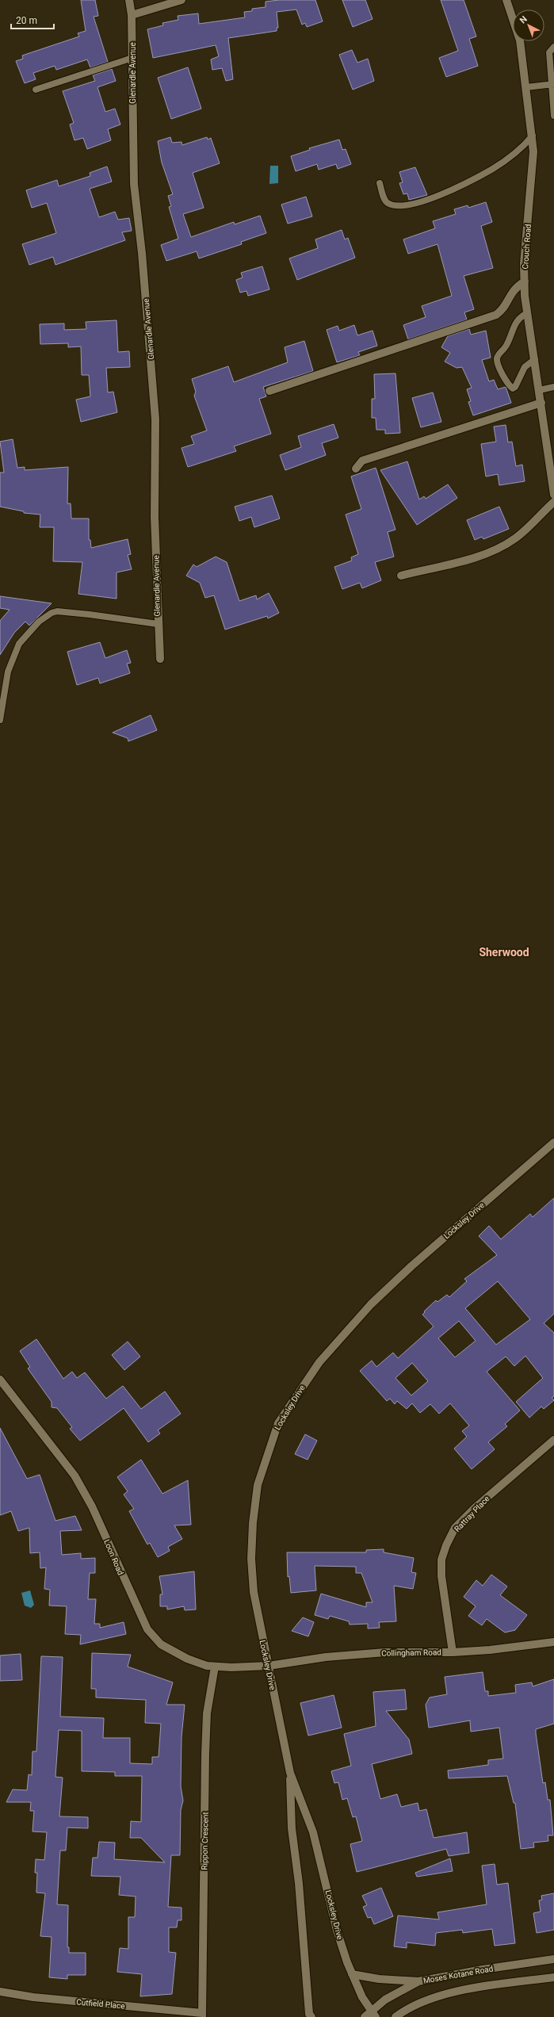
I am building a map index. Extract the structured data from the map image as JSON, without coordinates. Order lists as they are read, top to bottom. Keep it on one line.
{"streets":{"street":["Glenardle Avenue","Crouch Road","Locksley Drive","Rattray Place","Loon Road","Collingham Road","Rippon Crescent","Moses Kotane Road","Cutfield Place"]},"crossings":[["Locksley Drive","Loon Road"],["Locksley Drive","Collingham Road"],["Locksley Drive","Moses Kotane Road"],["Rattray Place","Collingham Road"],["Loon Road","Collingham Road"],["Loon Road","Rippon Crescent"],["Rippon Crescent","Cutfield Place"]],"districts":["Sherwood"],"scale_bar":"20 m","north":"top left"}
